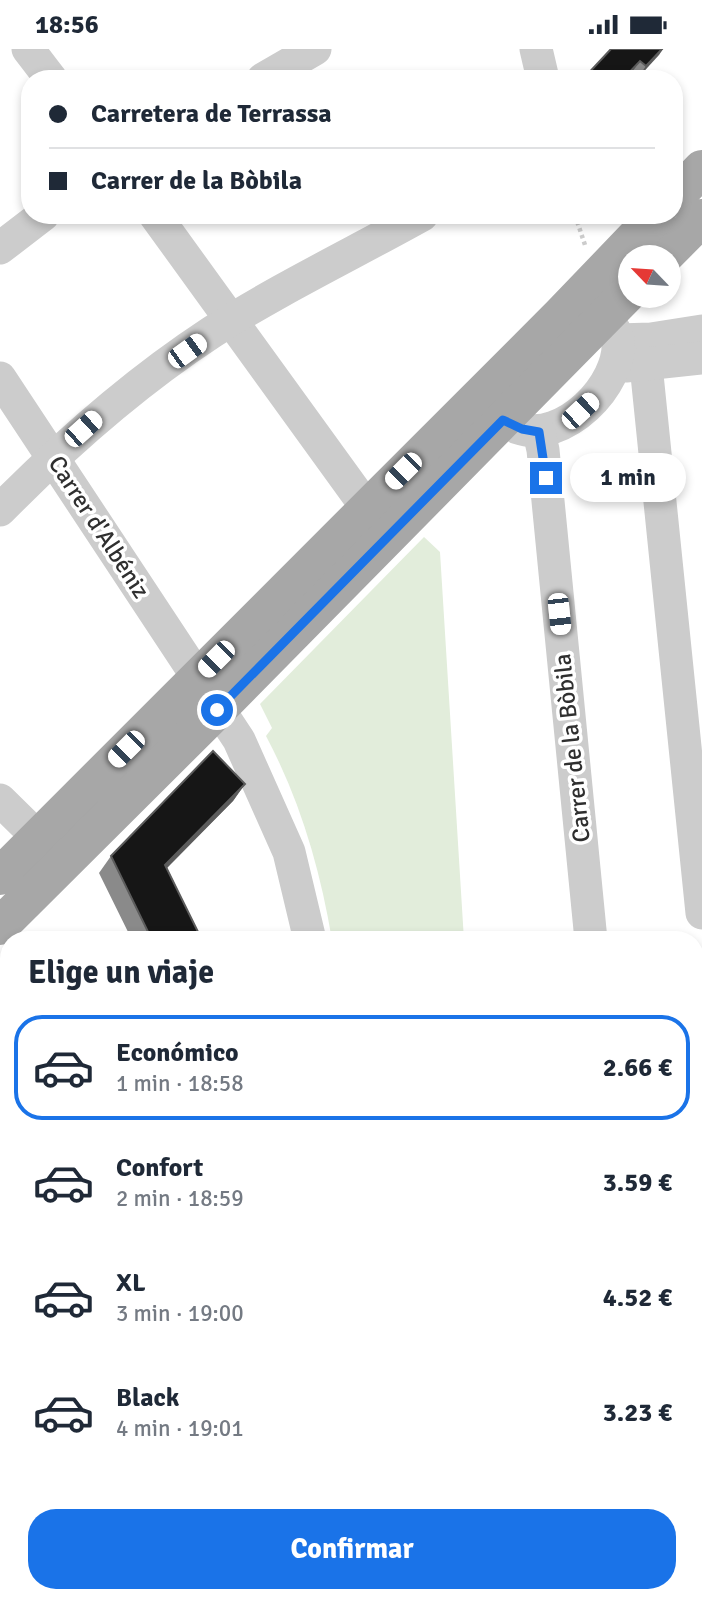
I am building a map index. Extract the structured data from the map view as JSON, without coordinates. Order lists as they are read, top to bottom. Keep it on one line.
{"streets":{"street":["Carrer d'Albéniz","Carrer de la Bòbila"]},"north":"top left","page":{"status":"18:56","banner":["Carretera de Terrassa","Carrer de la Bòbila"],"bubble":"1 min","heading":"Elige un viaje","list":[{"name":"Económico","note":"1 min · 18:58","value":"2.66 €"},{"name":"Confort","note":"2 min · 18:59","value":"3.59 €"},{"name":"XL","note":"3 min · 19:00","value":"4.52 €"},{"name":"Black","note":"4 min · 19:01","value":"3.23 €"}],"buttons":"Confirmar"}}
